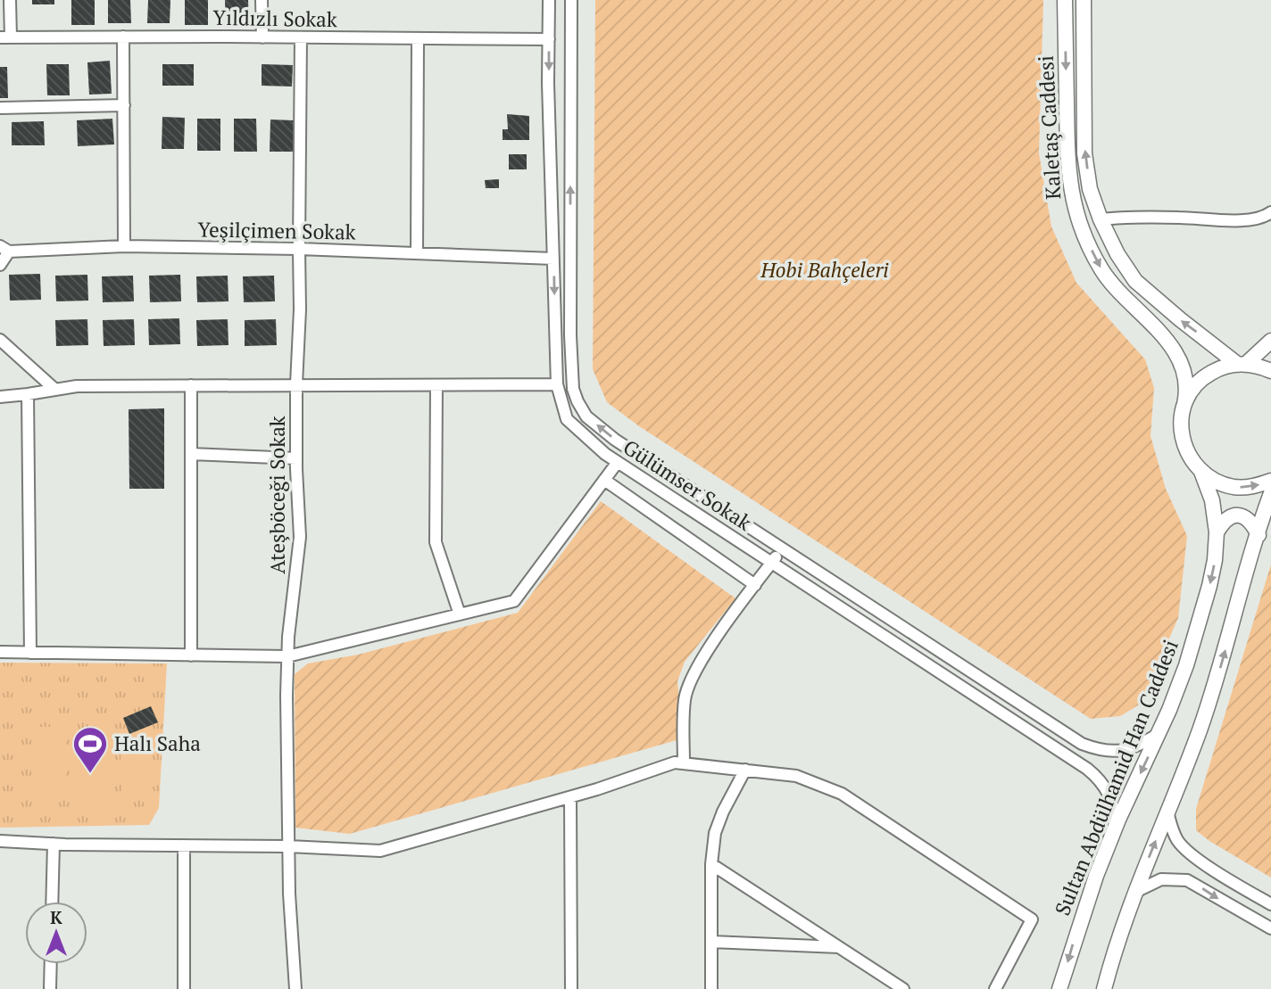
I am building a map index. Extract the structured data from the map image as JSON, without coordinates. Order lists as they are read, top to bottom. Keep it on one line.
{"streets":{"main road":["Kaletaş Caddesi","Sultan Abdülhamid Han Caddesi"],"street":["Yıldızlı Sokak","Yeşilçimen Sokak","Gülümser Sokak","Ateşböceği Sokak"]},"crossings":[["Yıldızlı Sokak","Gülümser Sokak"],["Yıldızlı Sokak","Ateşböceği Sokak"],["Kaletaş Caddesi","Sultan Abdülhamid Han Caddesi"],["Yeşilçimen Sokak","Gülümser Sokak"],["Yeşilçimen Sokak","Ateşböceği Sokak"],["Gülümser Sokak","Sultan Abdülhamid Han Caddesi"]],"parks":["Hobi Bahçeleri"],"places":{"sports":["Halı Saha"]},"north":"top"}
